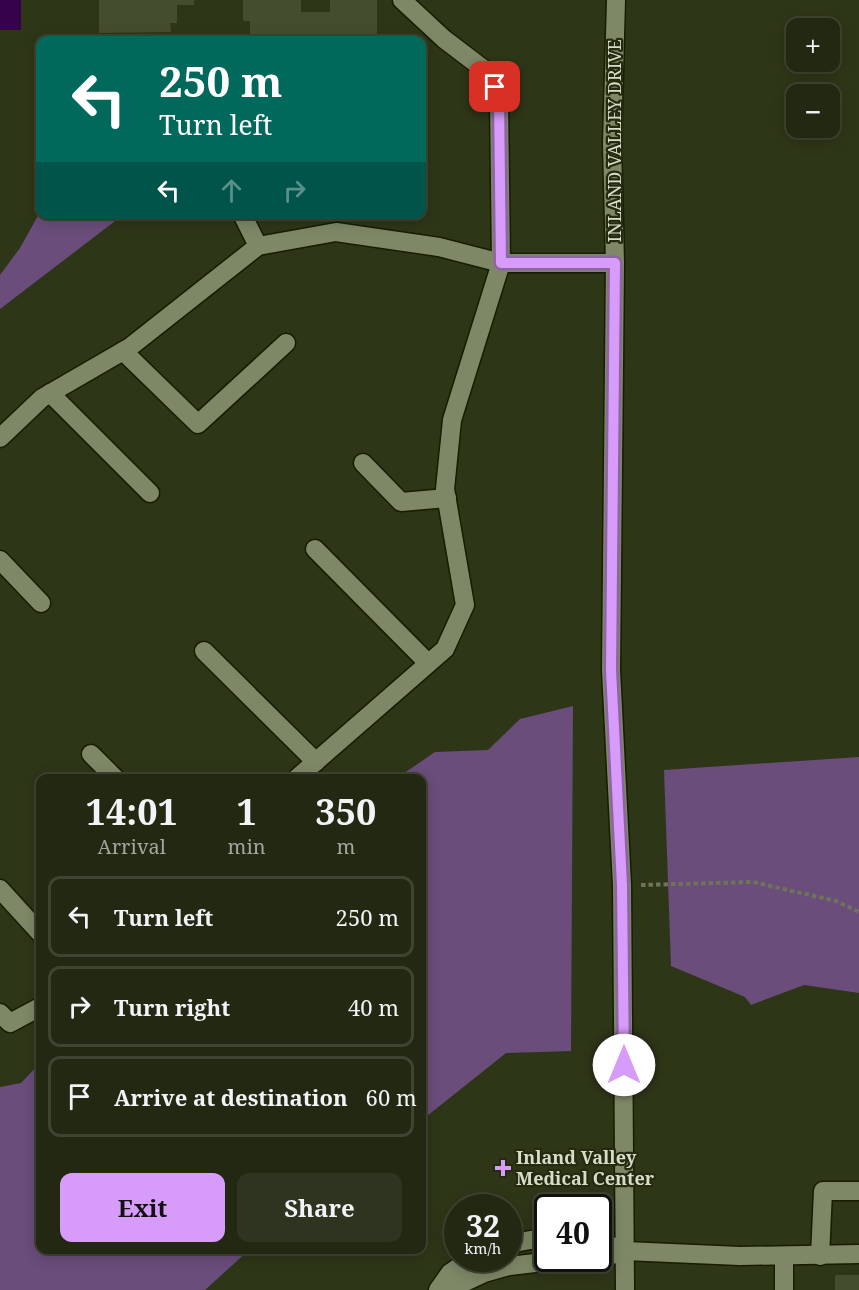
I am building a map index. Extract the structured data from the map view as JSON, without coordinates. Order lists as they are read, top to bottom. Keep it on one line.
{"streets":{"street":["INLAND VALLEY DRIVE"]},"places":{"health":["Inland Valley Medical Center"]},"page":{"map_buttons":["+","−"],"turn":["250 m","Turn left"],"eta":["14:01","Arrival","1","min","350","m"],"list":[{"name":"Turn left","value":"250 m"},{"name":"Turn right","value":"40 m"},{"name":"Arrive at destination","value":"60 m"}],"buttons":["Exit","Share"],"speed":"32 km/h","limit":"40"}}
